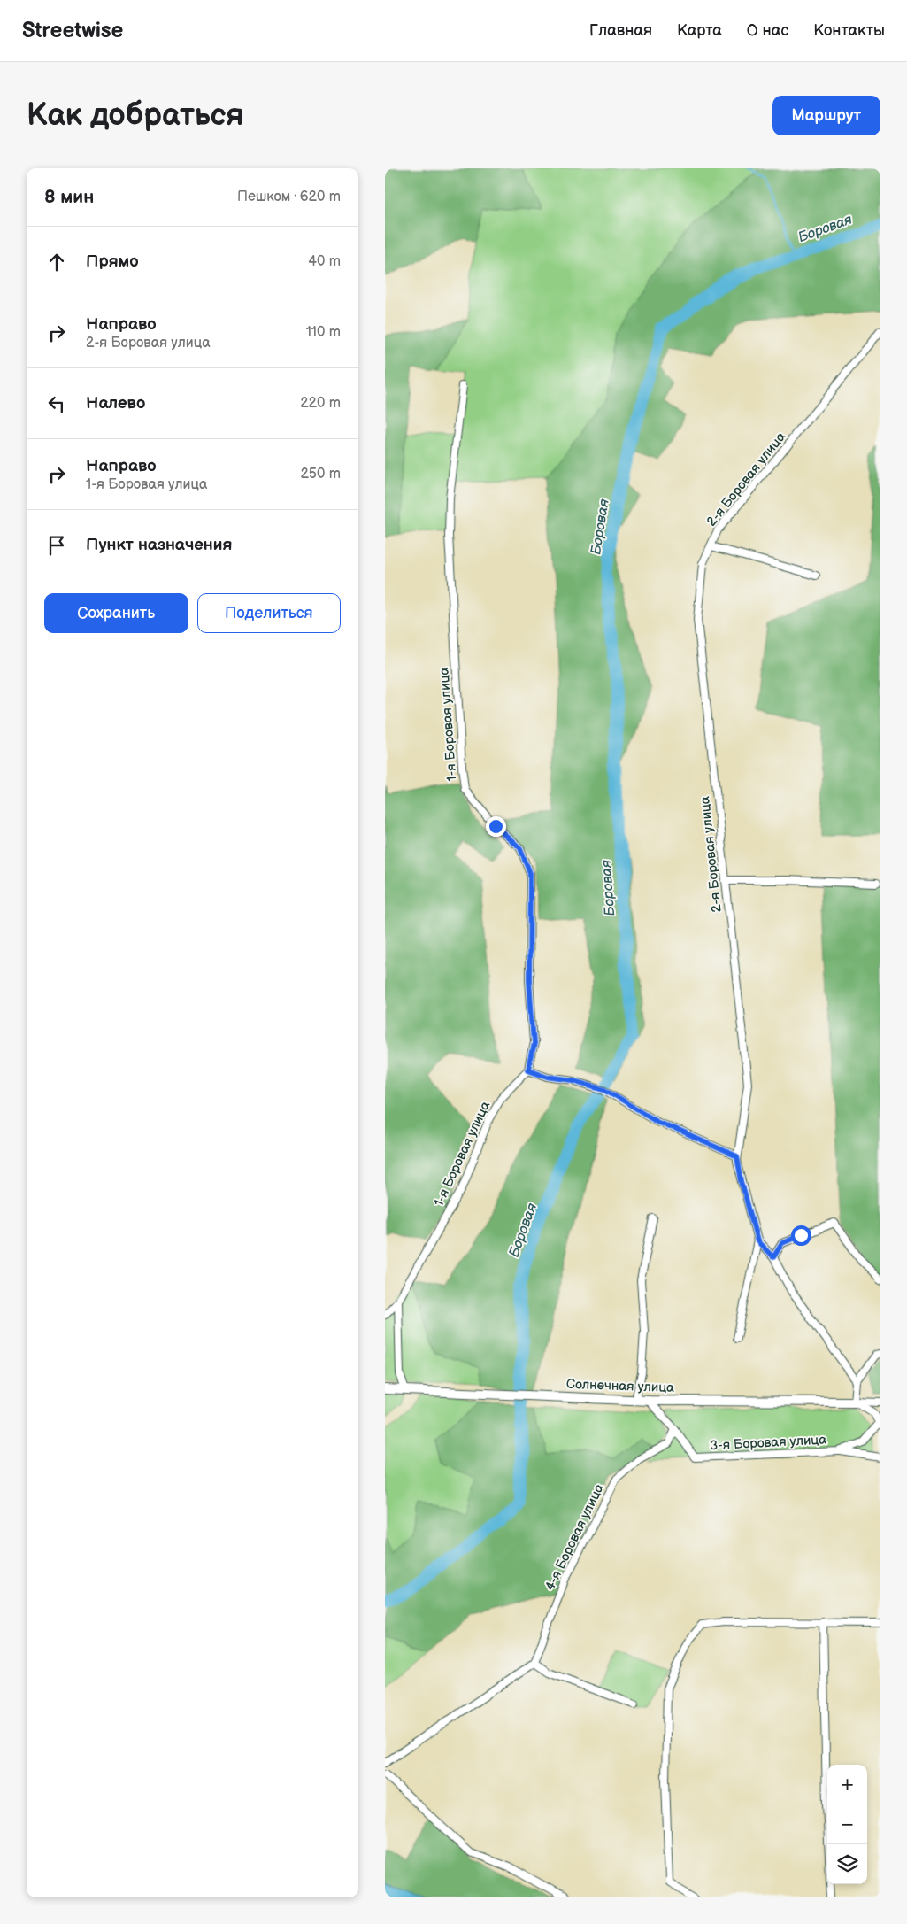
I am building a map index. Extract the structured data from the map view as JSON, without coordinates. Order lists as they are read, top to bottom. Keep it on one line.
{"streets":{"street":["2-я Боровая улица","1-я Боровая улица","Солнечная улица","3-я Боровая улица","4-я Боровая улица"]},"crossings":[["Солнечная улица","3-я Боровая улица"],["3-я Боровая улица","4-я Боровая улица"]],"water":["Боровая"],"page":{"header":"Streetwise","nav":["Главная","Карта","О нас","Контакты"],"buttons":["Маршрут",["Сохранить","Поделиться"]],"title":"Как добраться","heading":["8 мин","Пешком · 620 m"],"list":[["Прямо","40 m"],["Направо","2-я Боровая улица","110 m"],["Налево","220 m"],["Направо","1-я Боровая улица","250 m"],"Пункт назначения"],"map_buttons":["+","−"]}}
